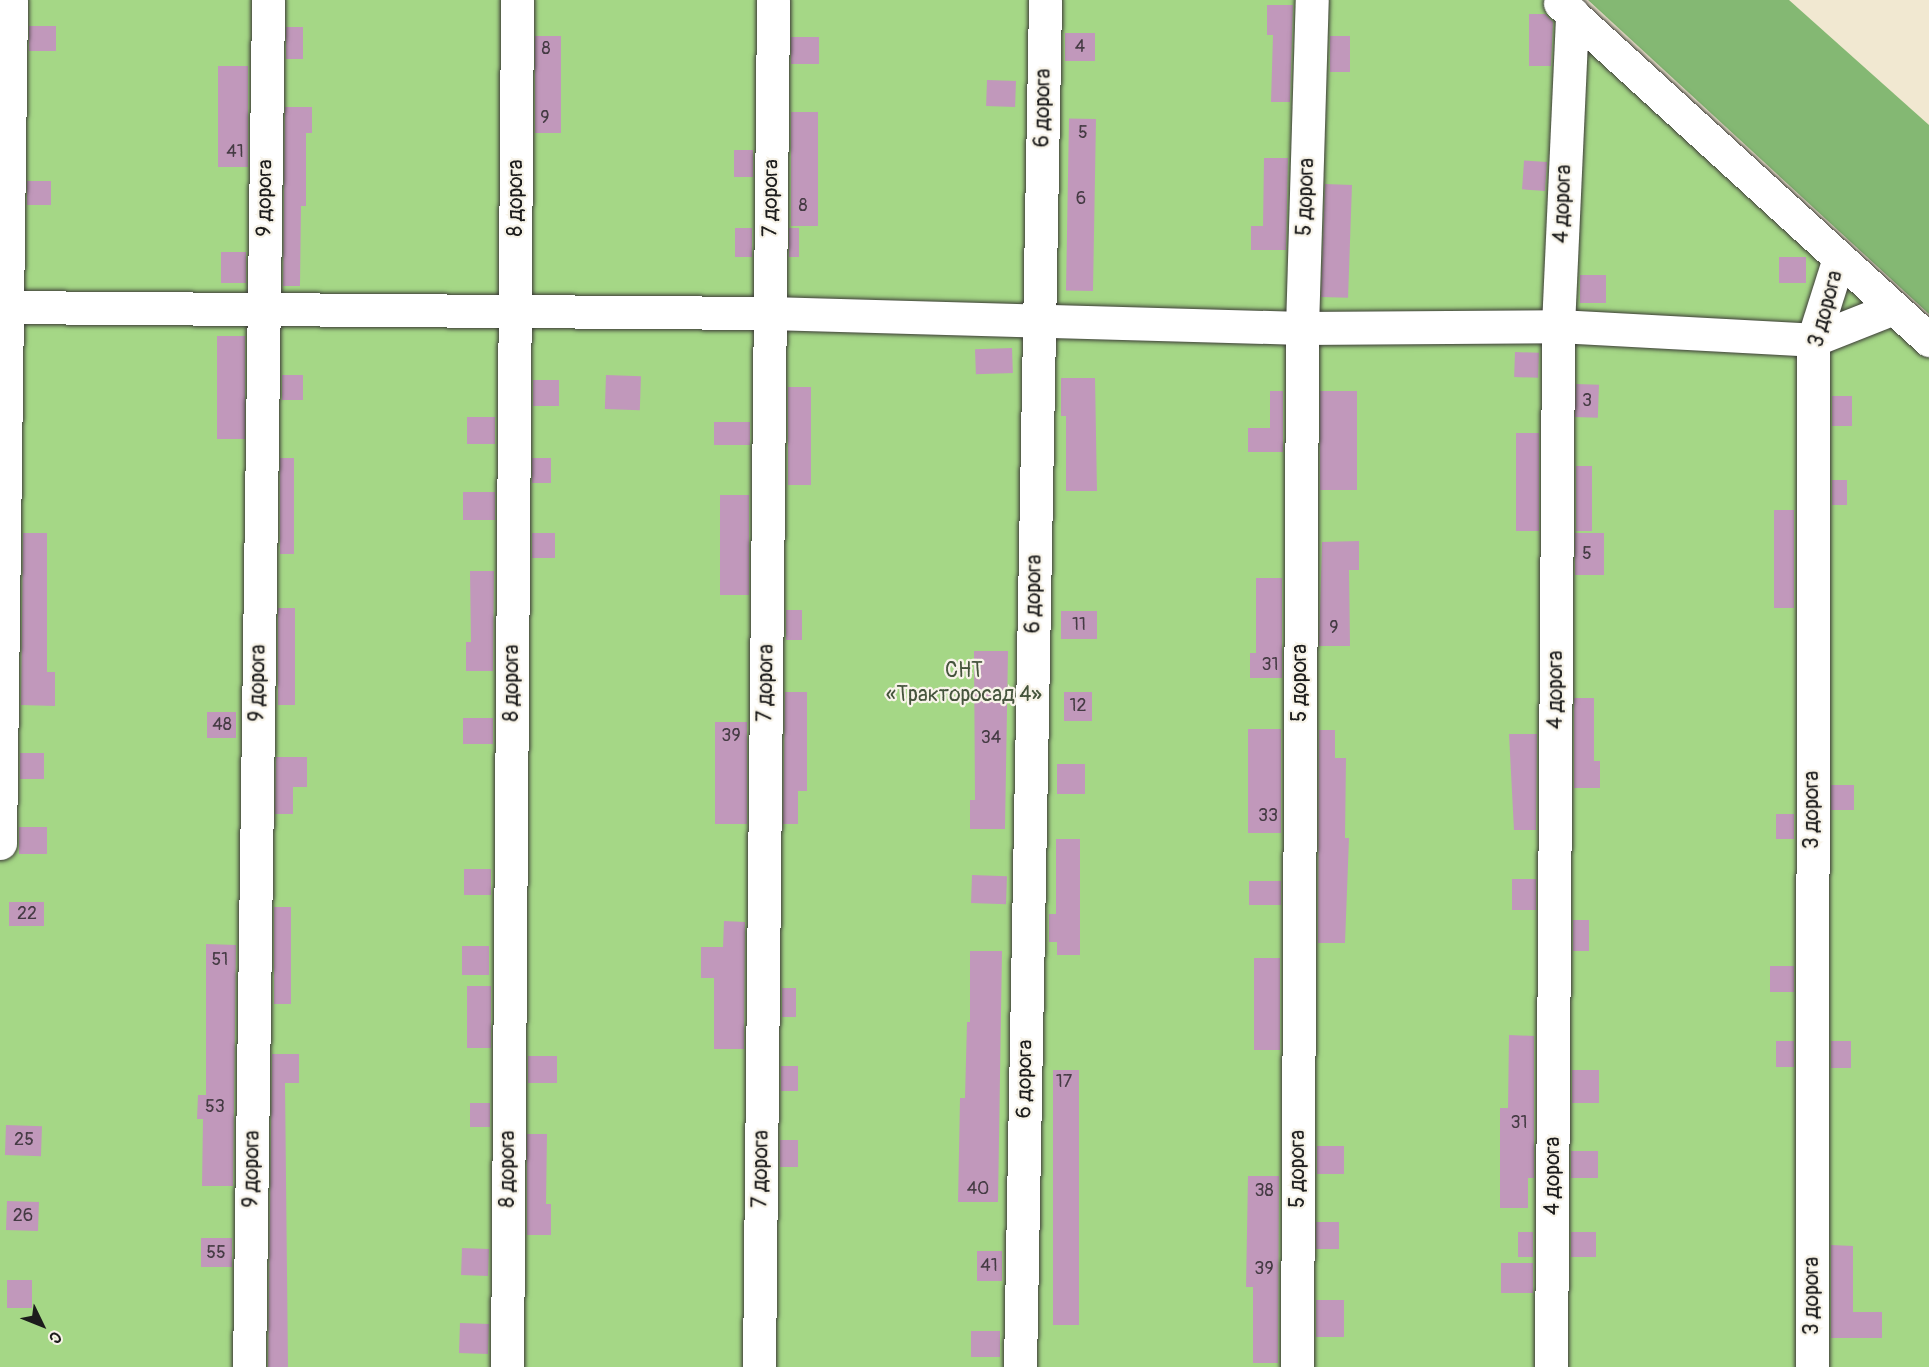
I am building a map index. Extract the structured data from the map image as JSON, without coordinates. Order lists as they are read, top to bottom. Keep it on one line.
{"streets":{"street":["6 дорога","5 дорога","9 дорога","8 дорога","7 дорога","4 дорога","3 дорога"]},"parks":["СНТ «Тракторосад 4»"],"house_numbers":["4","8","9","5","41","6","8","3","5","11","9","31","12","48","39","34","33","22","51","17","53","31","25","40","38","26","55","41","39"],"north":"bottom right"}
